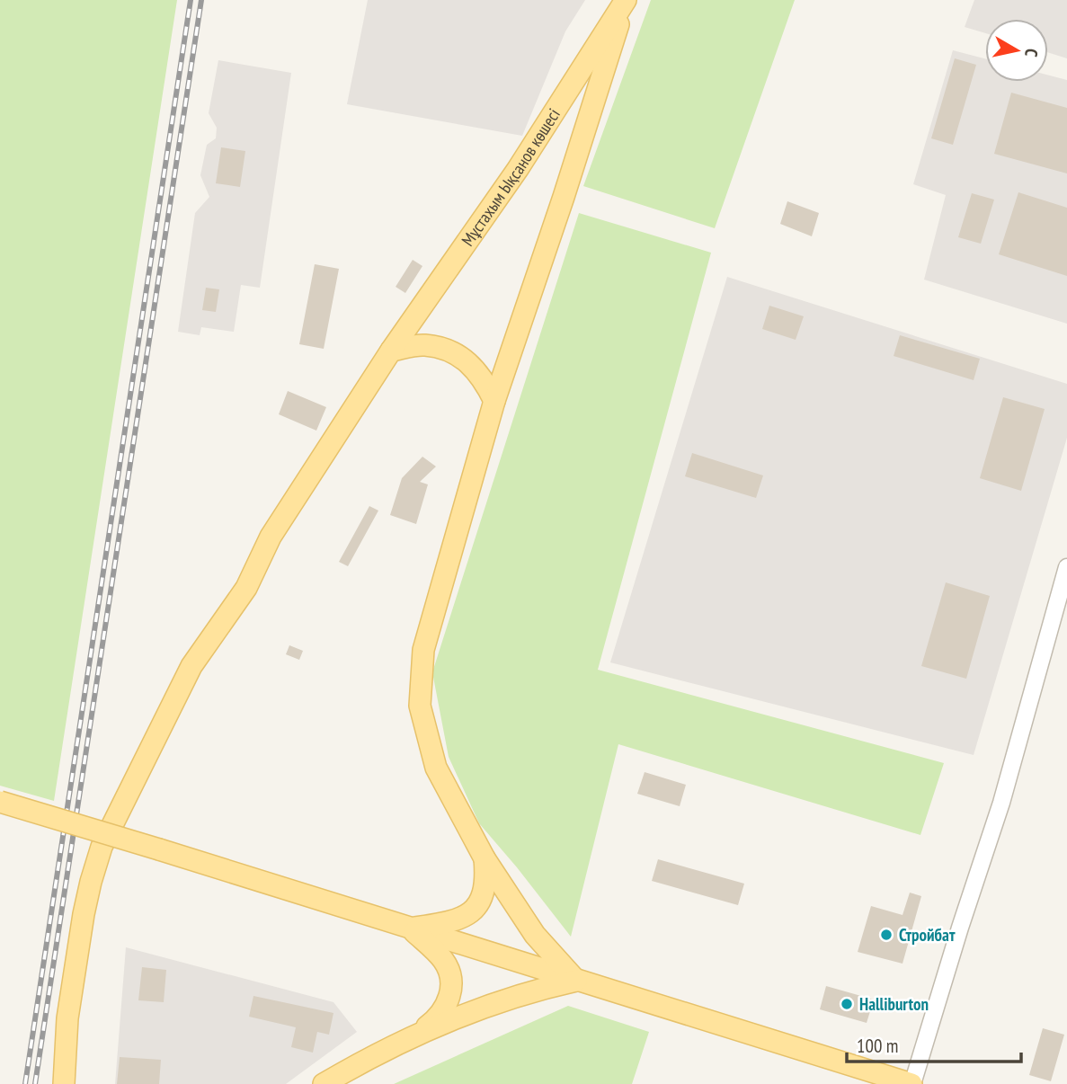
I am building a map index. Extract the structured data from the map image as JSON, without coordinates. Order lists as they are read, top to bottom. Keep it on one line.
{"streets":{"main road":["Мұстахым Ықсанов көшесі"]},"places":["Стройбат","Halliburton"],"scale_bar":"100 m","north":"right"}
